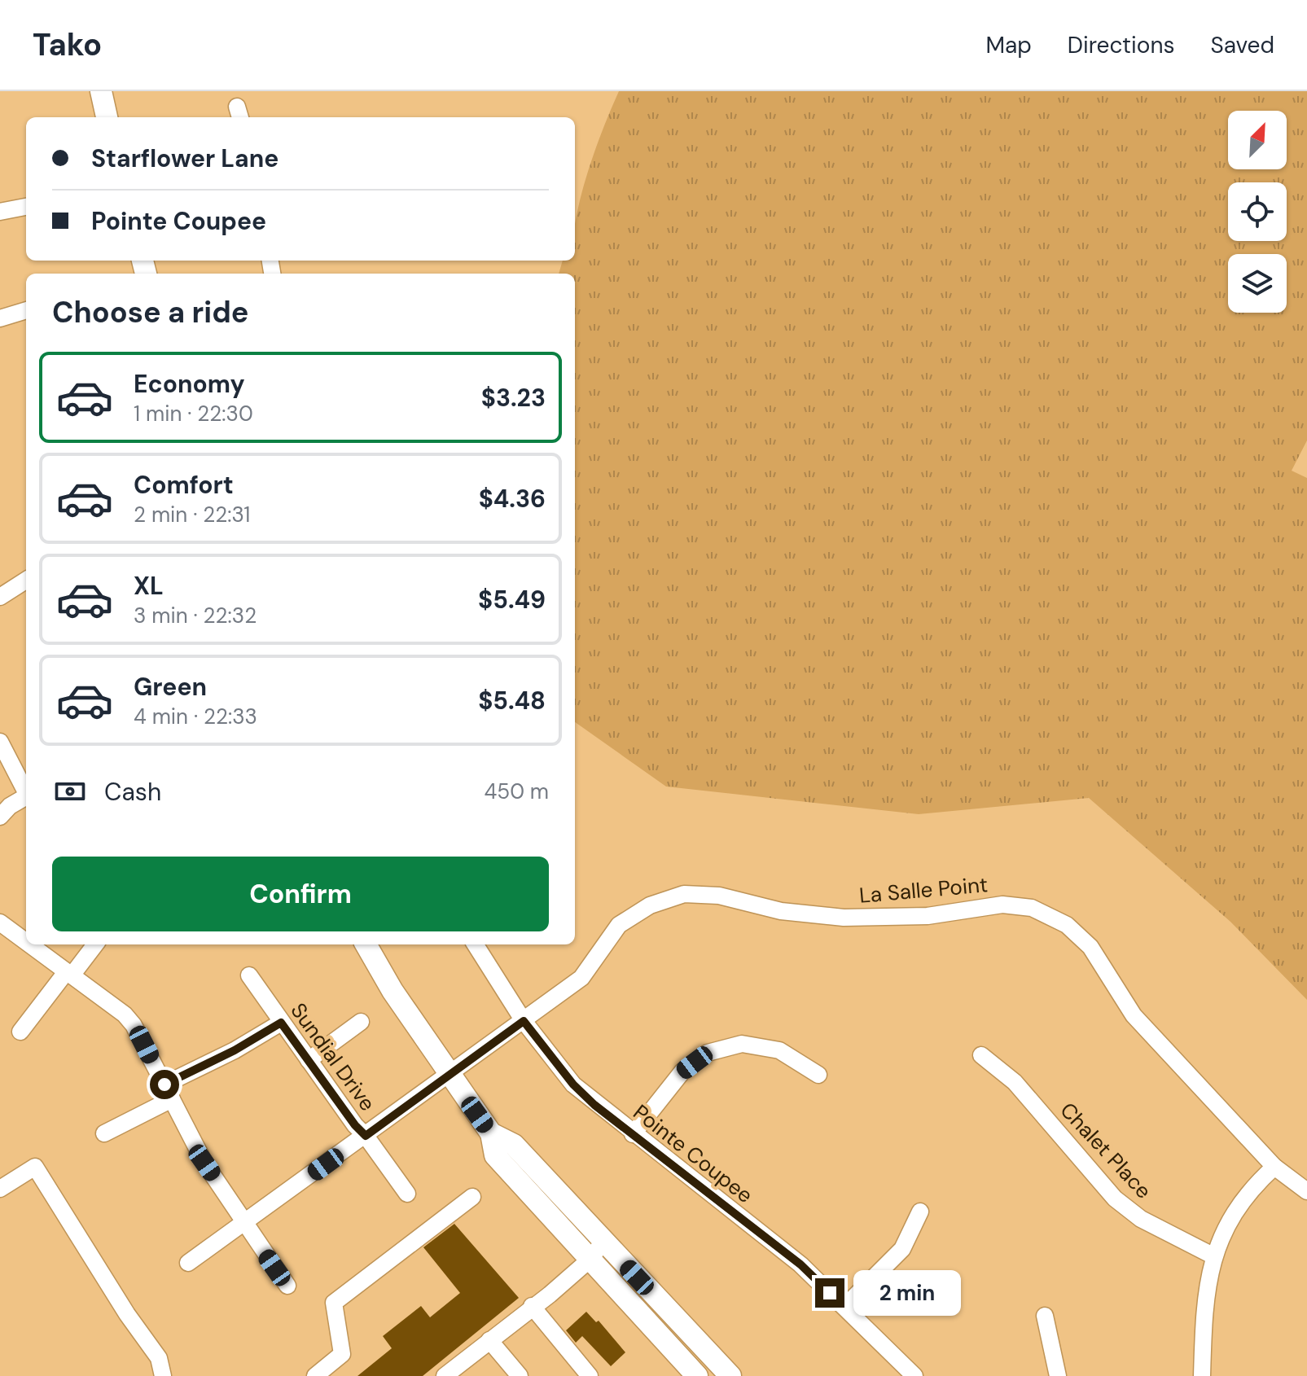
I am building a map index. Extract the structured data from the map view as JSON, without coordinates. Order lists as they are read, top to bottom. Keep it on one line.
{"streets":{"street":["La Salle Point","Sundial Drive","Chalet Place","Pointe Coupee"]},"crossings":[["La Salle Point","Sundial Drive"],["La Salle Point","Pointe Coupee"]],"north":"top right","page":{"header":"Tako","nav":["Map","Directions","Saved"],"banner":["Starflower Lane","Pointe Coupee"],"heading":"Choose a ride","list":[{"name":"Economy","note":"1 min · 22:30","value":"$3.23"},{"name":"Comfort","note":"2 min · 22:31","value":"$4.36"},{"name":"XL","note":"3 min · 22:32","value":"$5.49"},{"name":"Green","note":"4 min · 22:33","value":"$5.48"}],"pay":["Cash","450 m"],"buttons":"Confirm","bubble":"2 min"}}
